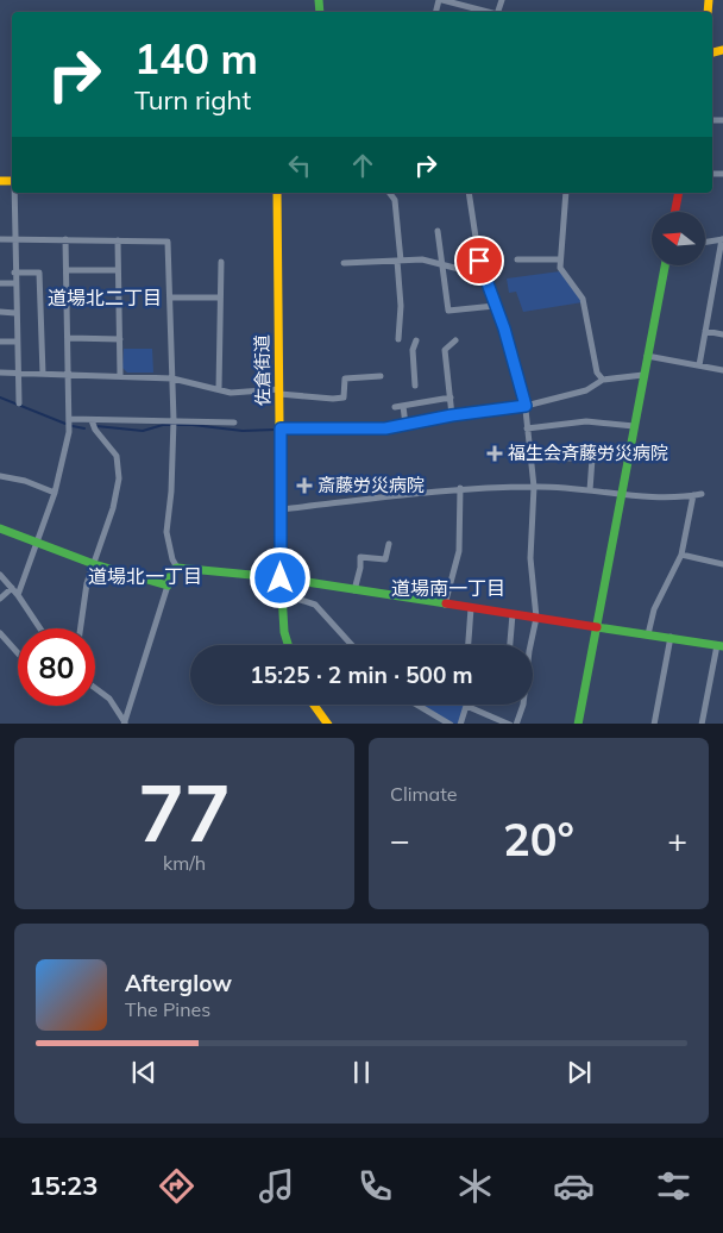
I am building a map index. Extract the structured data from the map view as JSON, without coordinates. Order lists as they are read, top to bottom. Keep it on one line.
{"streets":{"main road":["佐倉街道"]},"districts":["道場北二丁目","道場北一丁目","道場南一丁目"],"places":{"health":["福生会斉藤労災病院","斎藤労災病院"]},"north":"left","page":{"turn":["140 m","Turn right"],"limit":"80","trip":"15:25 · 2 min · 500 m","tile":[["77","km/h"],"Climate"],"heat":["−","20°","+"],"song":["Afterglow","The Pines"],"tabs":"15:23"}}
